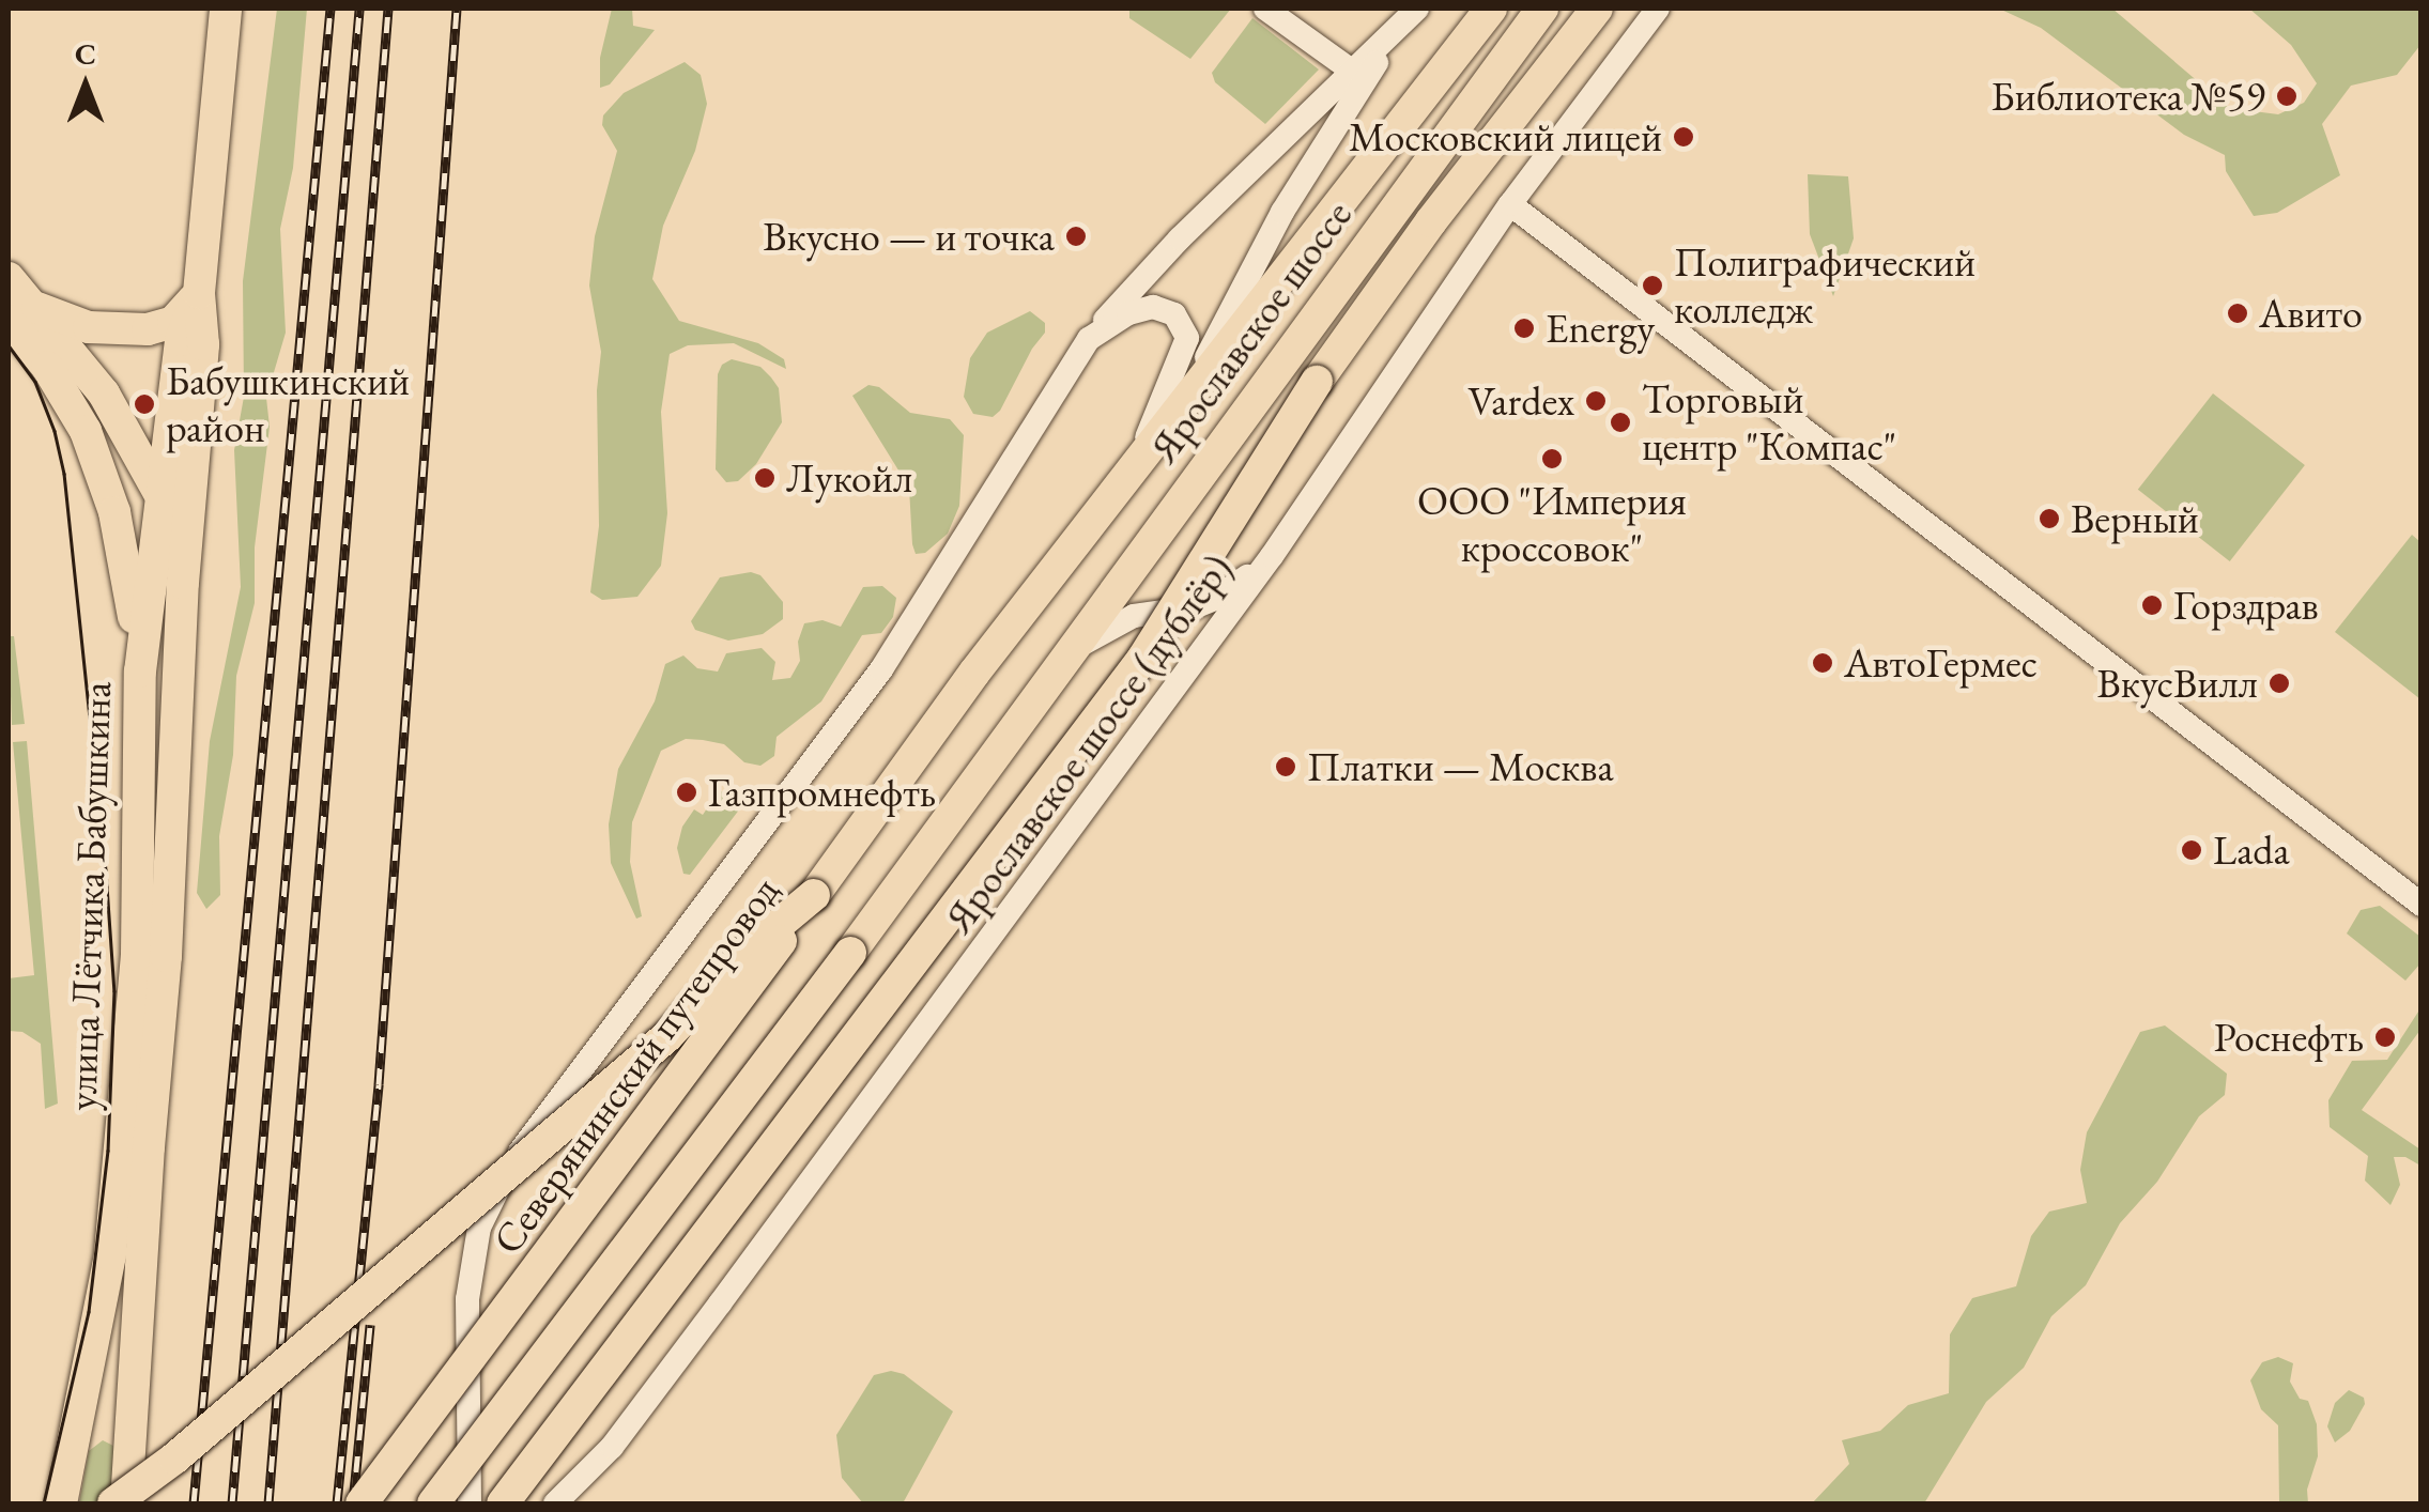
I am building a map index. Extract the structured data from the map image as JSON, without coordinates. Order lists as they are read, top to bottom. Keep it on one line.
{"streets":{"main road":["Ярославское шоссе","улица Лётчика Бабушкина","Северянинский путепровод"],"street":["Ярославское шоссе (дублёр)"]},"crossings":[["Ярославское шоссе","Северянинский путепровод"]],"places":["Библиотека №59","Московский лицей","Вкусно — и точка","Полиграфический колледж","Авито","Energy","Vardex","Бабушкинский район","Торговый центр \"Компас\"","ООО \"Империя кроссовок\"","Лукойл","Верный","Горздрав","АвтоГермес","ВкусВилл","Платки — Москва","Газпромнефть","Lada","Роснефть"],"north":"top"}
